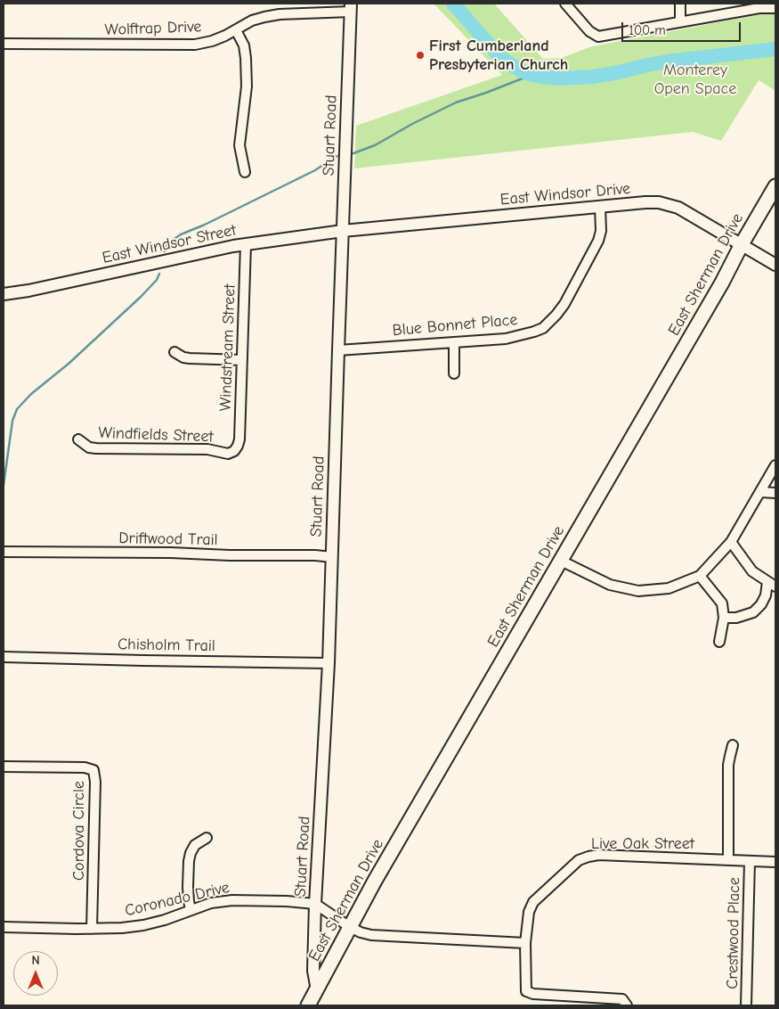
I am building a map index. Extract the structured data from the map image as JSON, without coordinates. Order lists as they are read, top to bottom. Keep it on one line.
{"streets":{"main road":["East Sherman Drive"],"street":["Wolftrap Drive","Stuart Road","East Windsor Drive","East Windsor Street","Blue Bonnet Place","Windstream Street","Windfields Street","Driftwood Trail","Chisholm Trail","Cordova Circle","Live Oak Street","Coronado Drive","Crestwood Place"]},"crossings":[["Wolftrap Drive","Stuart Road"],["Stuart Road","East Windsor Drive"],["Stuart Road","East Windsor Street"],["Stuart Road","East Sherman Drive"],["Stuart Road","Blue Bonnet Place"],["Stuart Road","Driftwood Trail"],["Stuart Road","Chisholm Trail"],["Stuart Road","Coronado Drive"],["East Windsor Drive","East Windsor Street"],["East Windsor Drive","East Sherman Drive"],["East Windsor Drive","Blue Bonnet Place"],["East Windsor Street","Windstream Street"],["East Sherman Drive","Coronado Drive"],["Windstream Street","Windfields Street"],["Cordova Circle","Coronado Drive"],["Live Oak Street","Crestwood Place"]],"parks":["Monterey Open Space"],"places":["First Cumberland Presbyterian Church"],"scale_bar":"100 m","north":"top"}
